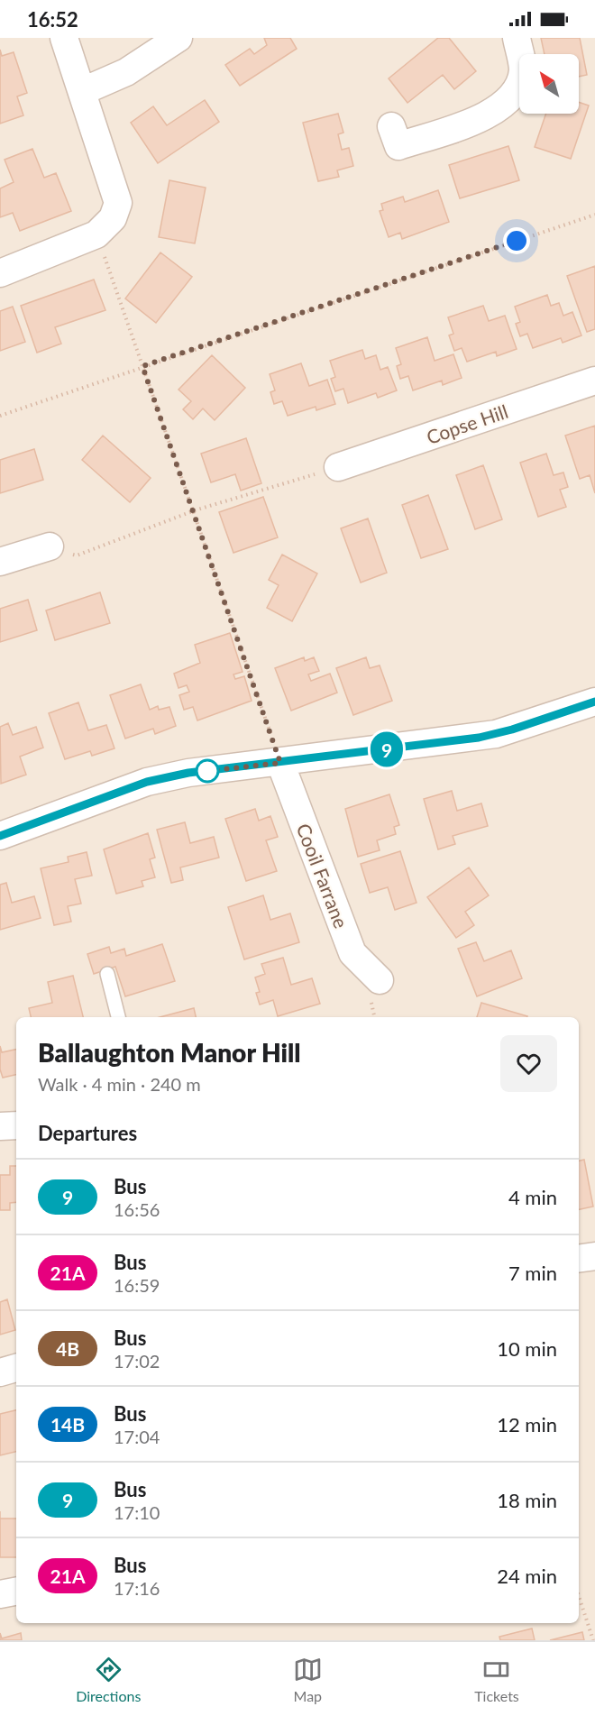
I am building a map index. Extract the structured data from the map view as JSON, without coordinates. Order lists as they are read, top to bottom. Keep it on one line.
{"streets":{"street":["Copse Hill","Cooil Farrane"]},"lines":["bus line 9"],"north":"top left","page":{"status":"16:52","on_map":"9","heading":[["Ballaughton Manor Hill","Walk · 4 min · 240 m"],"Departures"],"list":[{"mark":"9","name":"Bus","note":"16:56","value":"4 min"},{"mark":"21A","name":"Bus","note":"16:59","value":"7 min"},{"mark":"4B","name":"Bus","note":"17:02","value":"10 min"},{"mark":"14B","name":"Bus","note":"17:04","value":"12 min"},{"mark":"9","name":"Bus","note":"17:10","value":"18 min"},{"mark":"21A","name":"Bus","note":"17:16","value":"24 min"}],"tabs":["Directions","Map","Tickets"]}}
